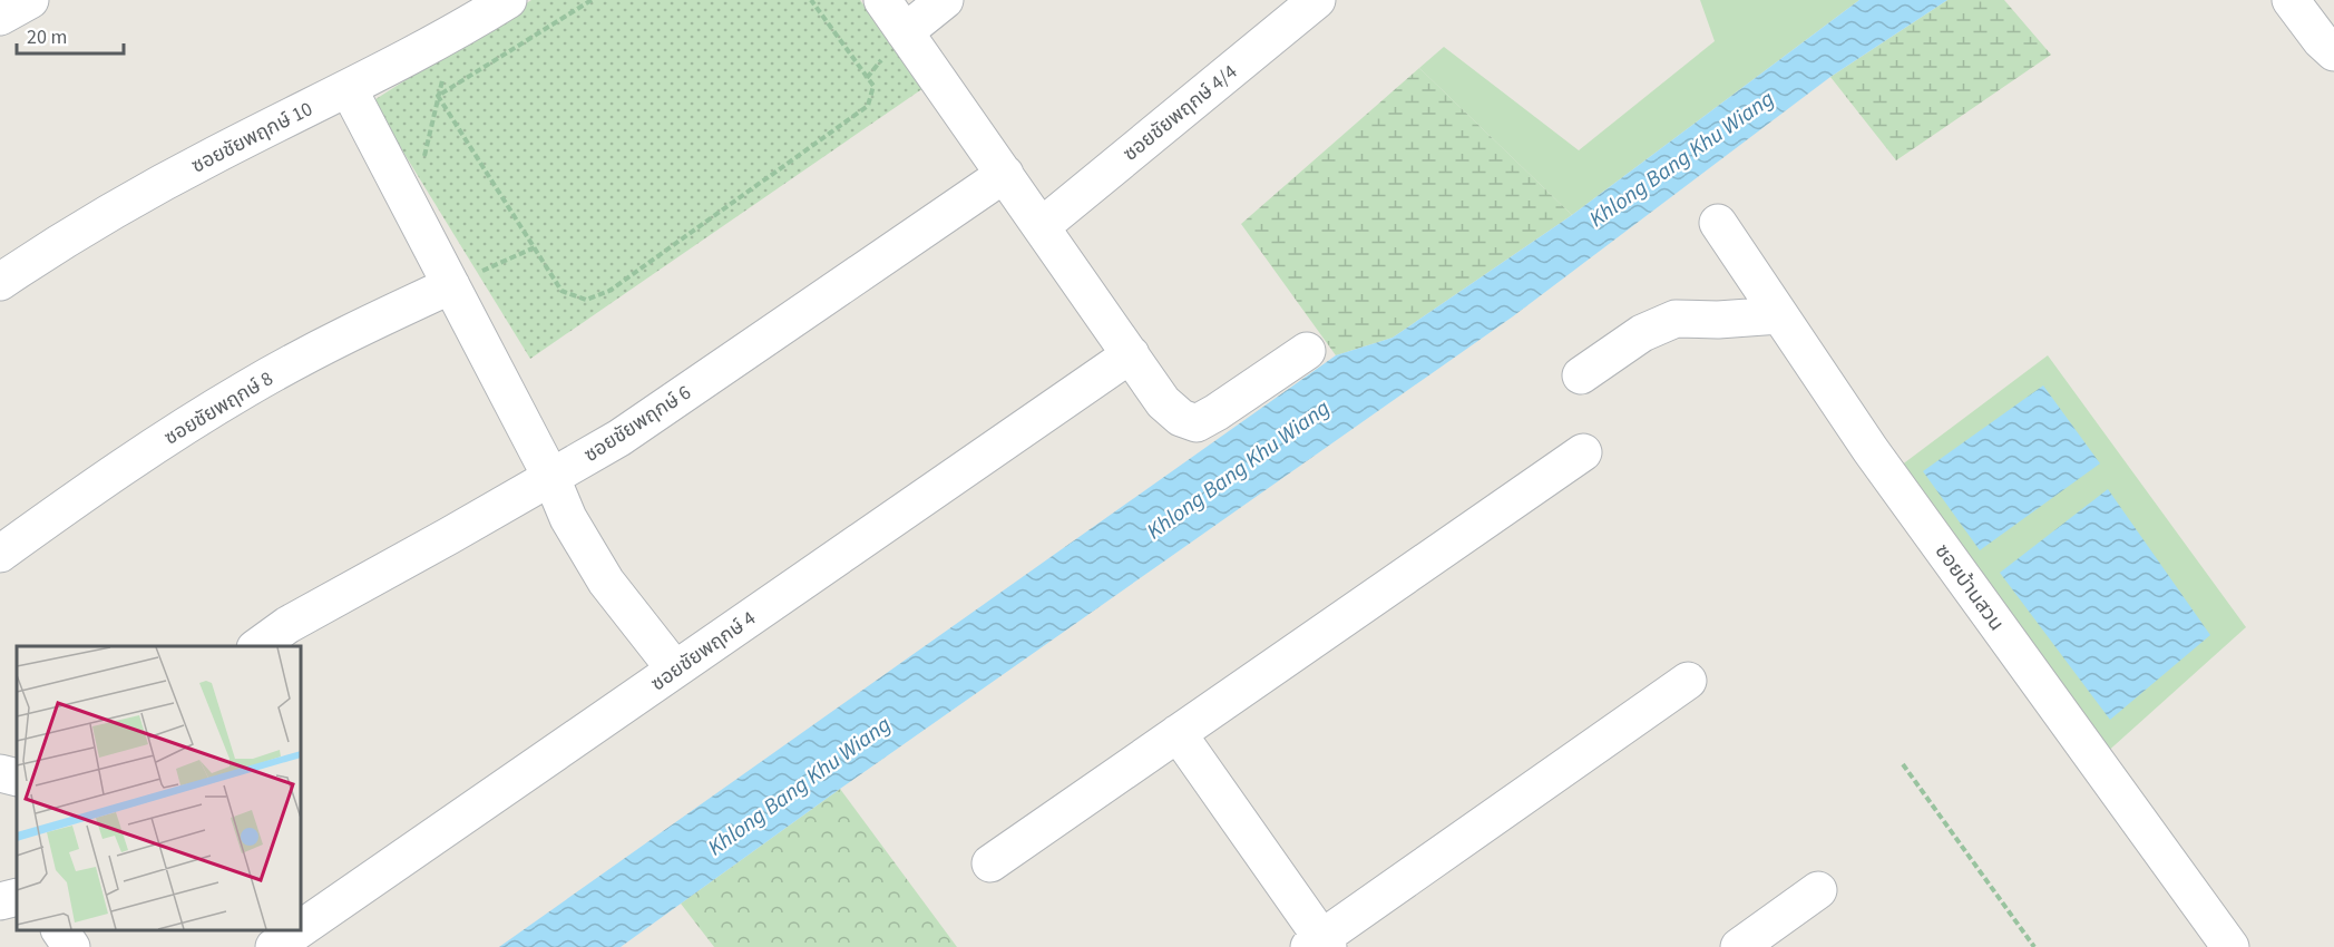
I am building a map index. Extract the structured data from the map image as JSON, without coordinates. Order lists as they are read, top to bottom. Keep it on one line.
{"streets":{"street":["ซอยชัยพฤกษ์ 4/4","ซอยชัยพฤกษ์ 10","ซอยชัยพฤกษ์ 8","ซอยชัยพฤกษ์ 6","ซอยบ้านสวน","ซอยชัยพฤกษ์ 4"]},"water":["Khlong Bang Khu Wiang"],"scale_bar":"20 m"}
